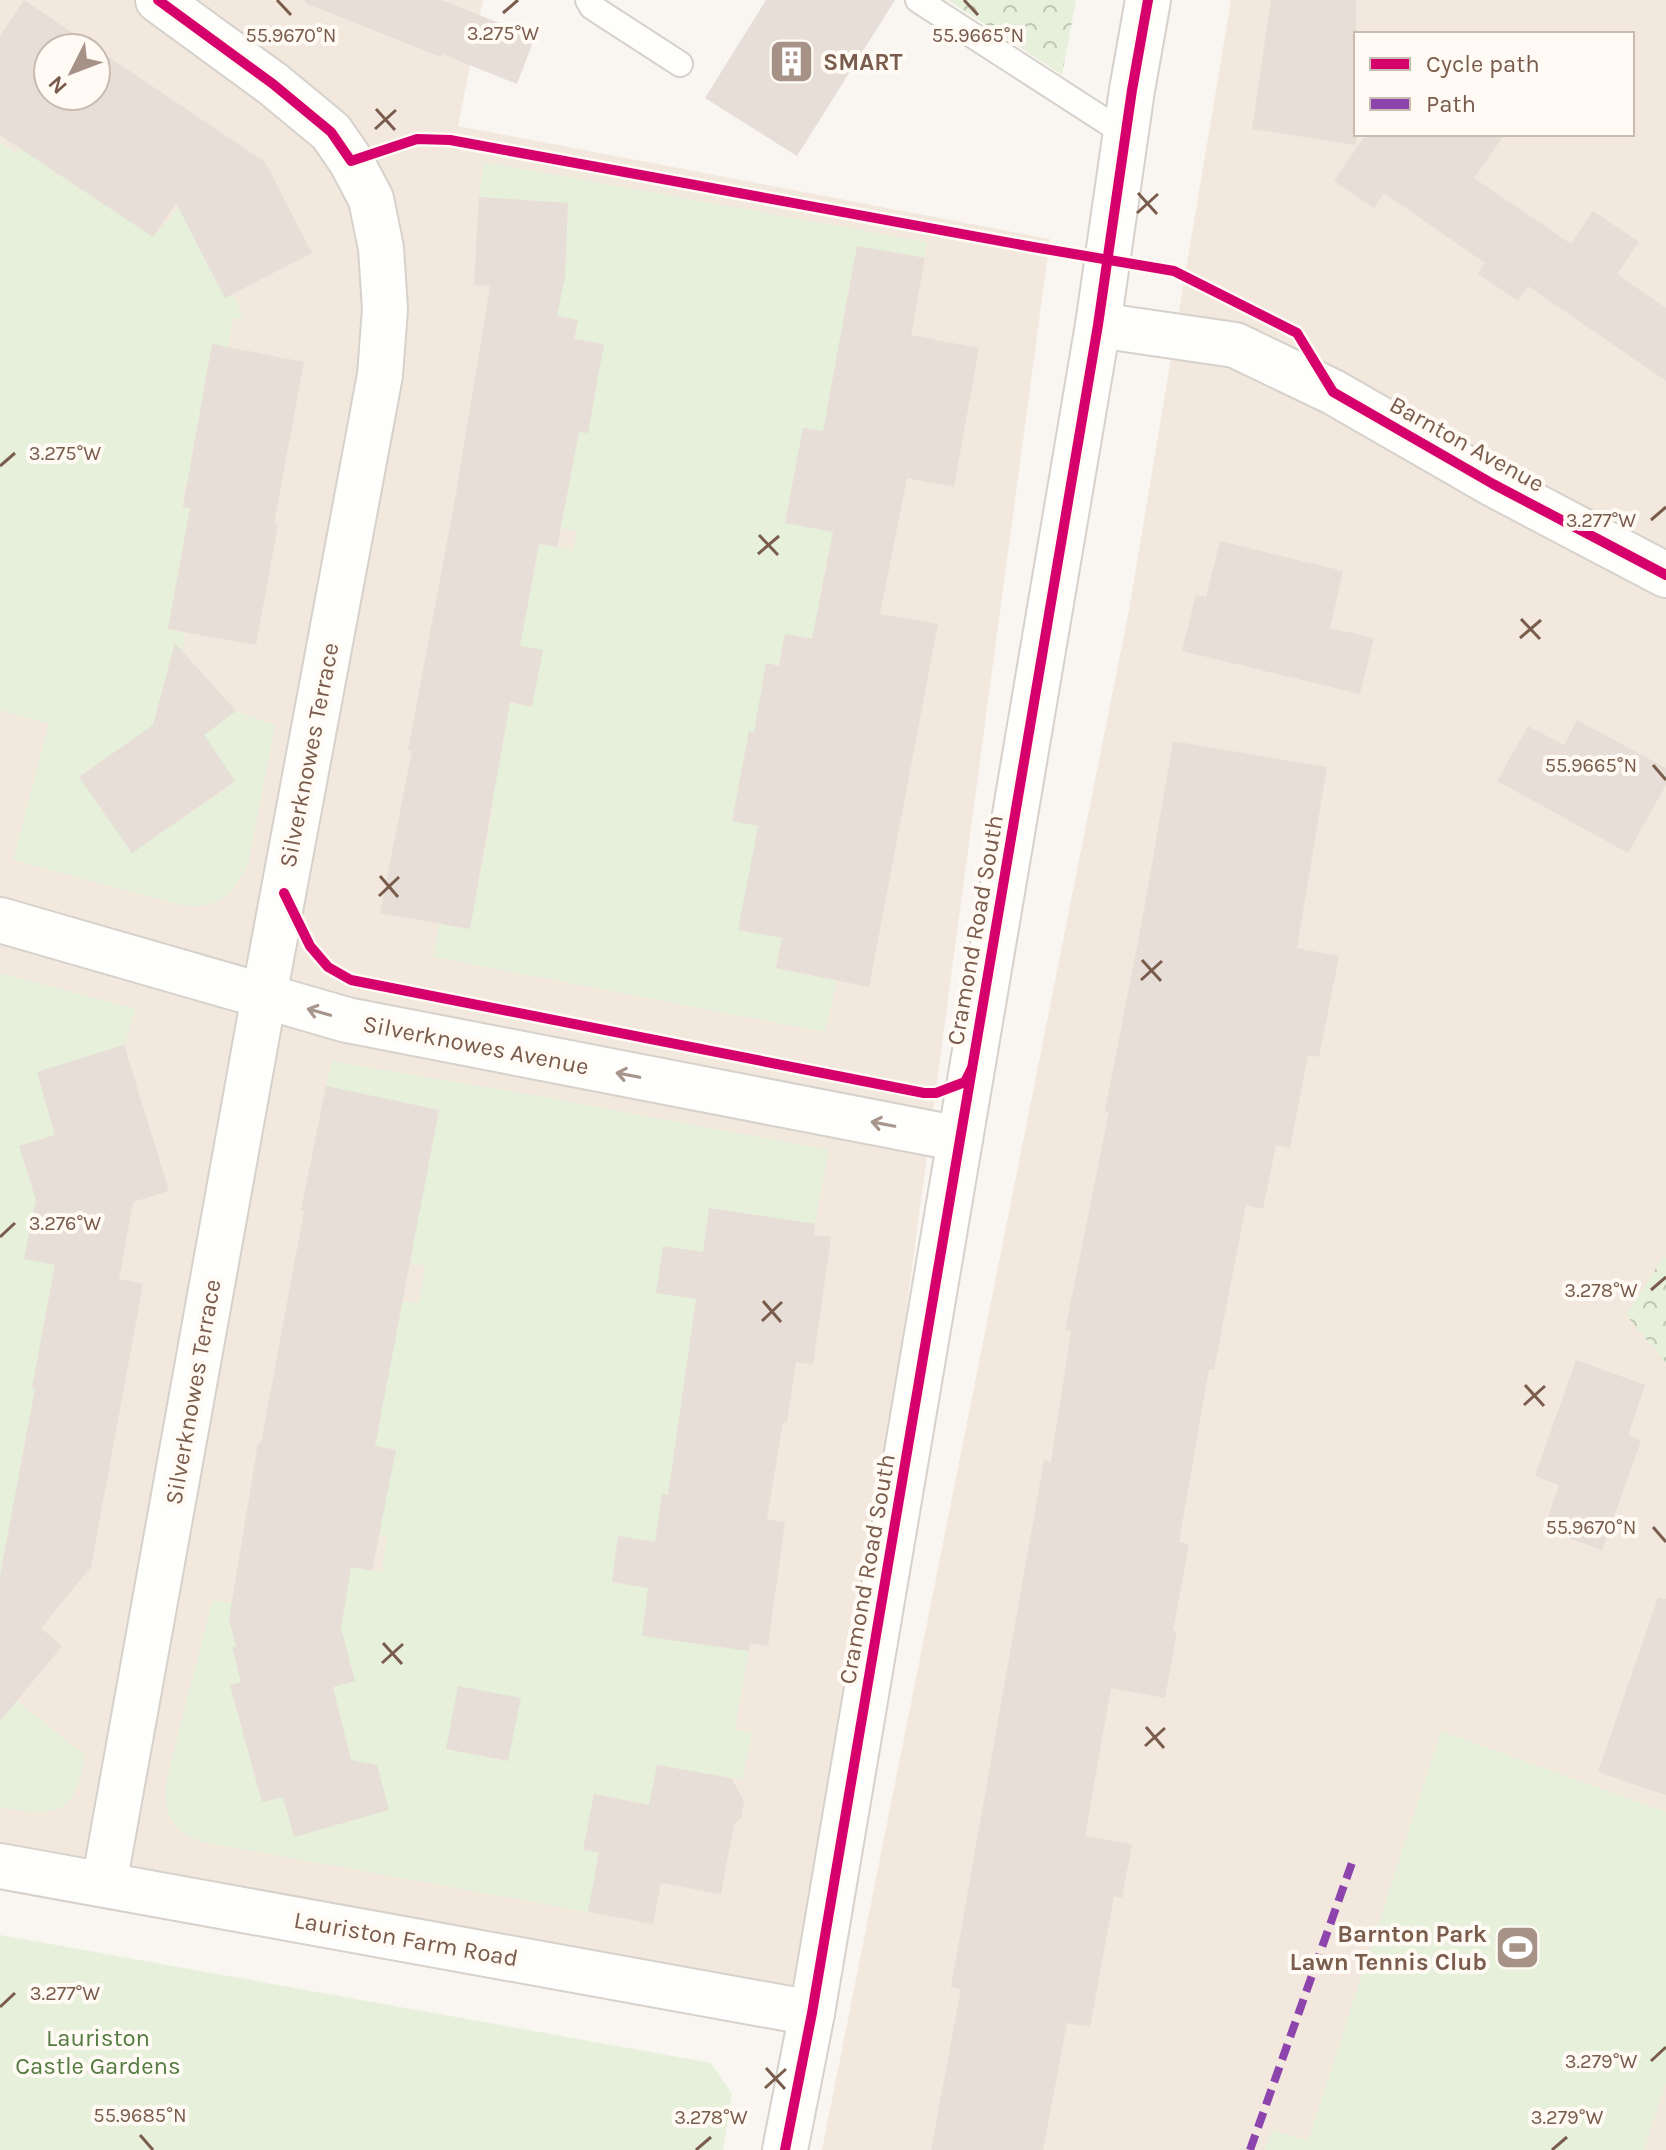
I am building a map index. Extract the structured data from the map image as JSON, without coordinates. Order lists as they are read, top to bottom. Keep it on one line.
{"streets":{"street":["Barnton Avenue","Silverknowes Terrace","Cramond Road South","Silverknowes Avenue","Lauriston Farm Road"]},"crossings":[["Barnton Avenue","Cramond Road South"],["Silverknowes Terrace","Silverknowes Avenue"],["Silverknowes Terrace","Lauriston Farm Road"],["Cramond Road South","Silverknowes Avenue"],["Cramond Road South","Lauriston Farm Road"]],"one_way":["Silverknowes Avenue"],"parks":["Lauriston Castle Gardens"],"places":{"building":["SMART"],"sports":["Barnton Park Lawn Tennis Club"]},"legend":["Cycle path","Path"],"north":"bottom left","coordinates":["3.275°W","55.9670°N","55.9665°N","3.277°W","3.276°W","3.278°W","3.279°W","55.9685°N"]}
